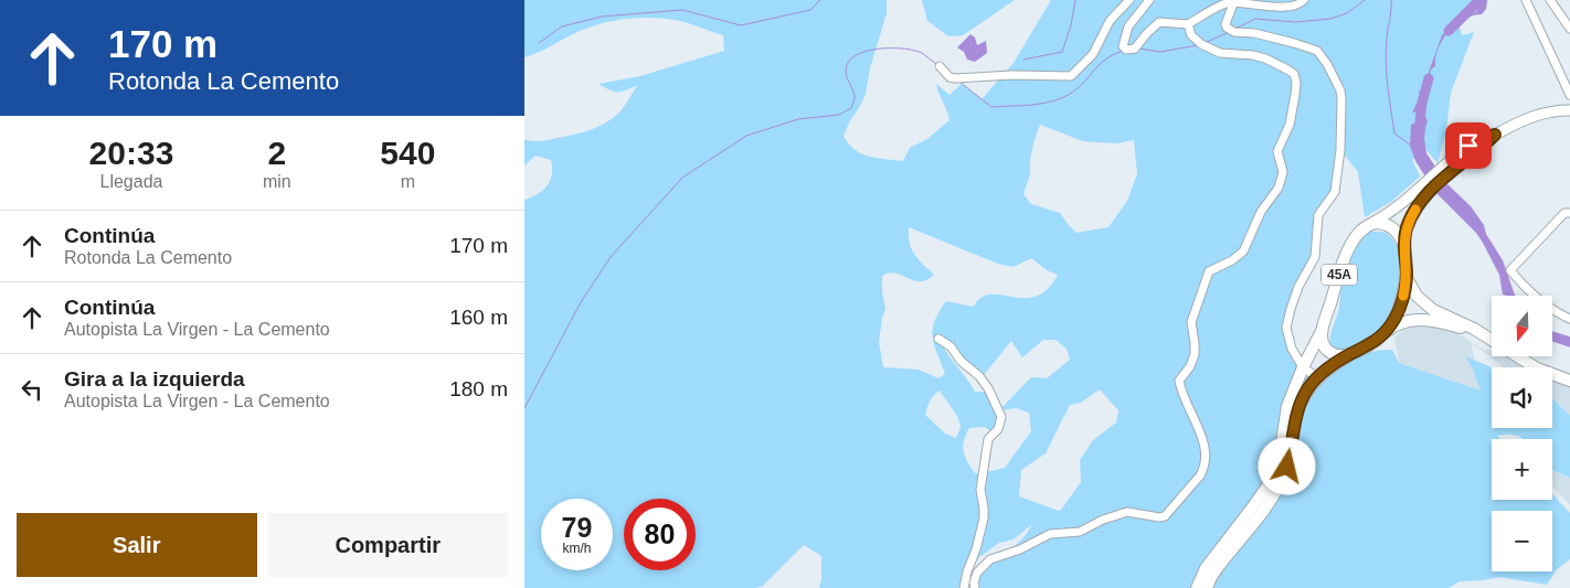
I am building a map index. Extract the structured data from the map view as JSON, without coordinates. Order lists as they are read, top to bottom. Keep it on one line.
{"streets":{"highway":["45A"]},"north":"bottom","page":{"turn":["170 m","Rotonda La Cemento"],"eta":["20:33","Llegada","2","min","540","m"],"list":[{"name":"Continúa","note":"Rotonda La Cemento","value":"170 m"},{"name":"Continúa","note":"Autopista La Virgen - La Cemento","value":"160 m"},{"name":"Gira a la izquierda","note":"Autopista La Virgen - La Cemento","value":"180 m"}],"map_buttons":["+","−"],"speed":"79 km/h","limit":"80","buttons":["Salir","Compartir"]}}
